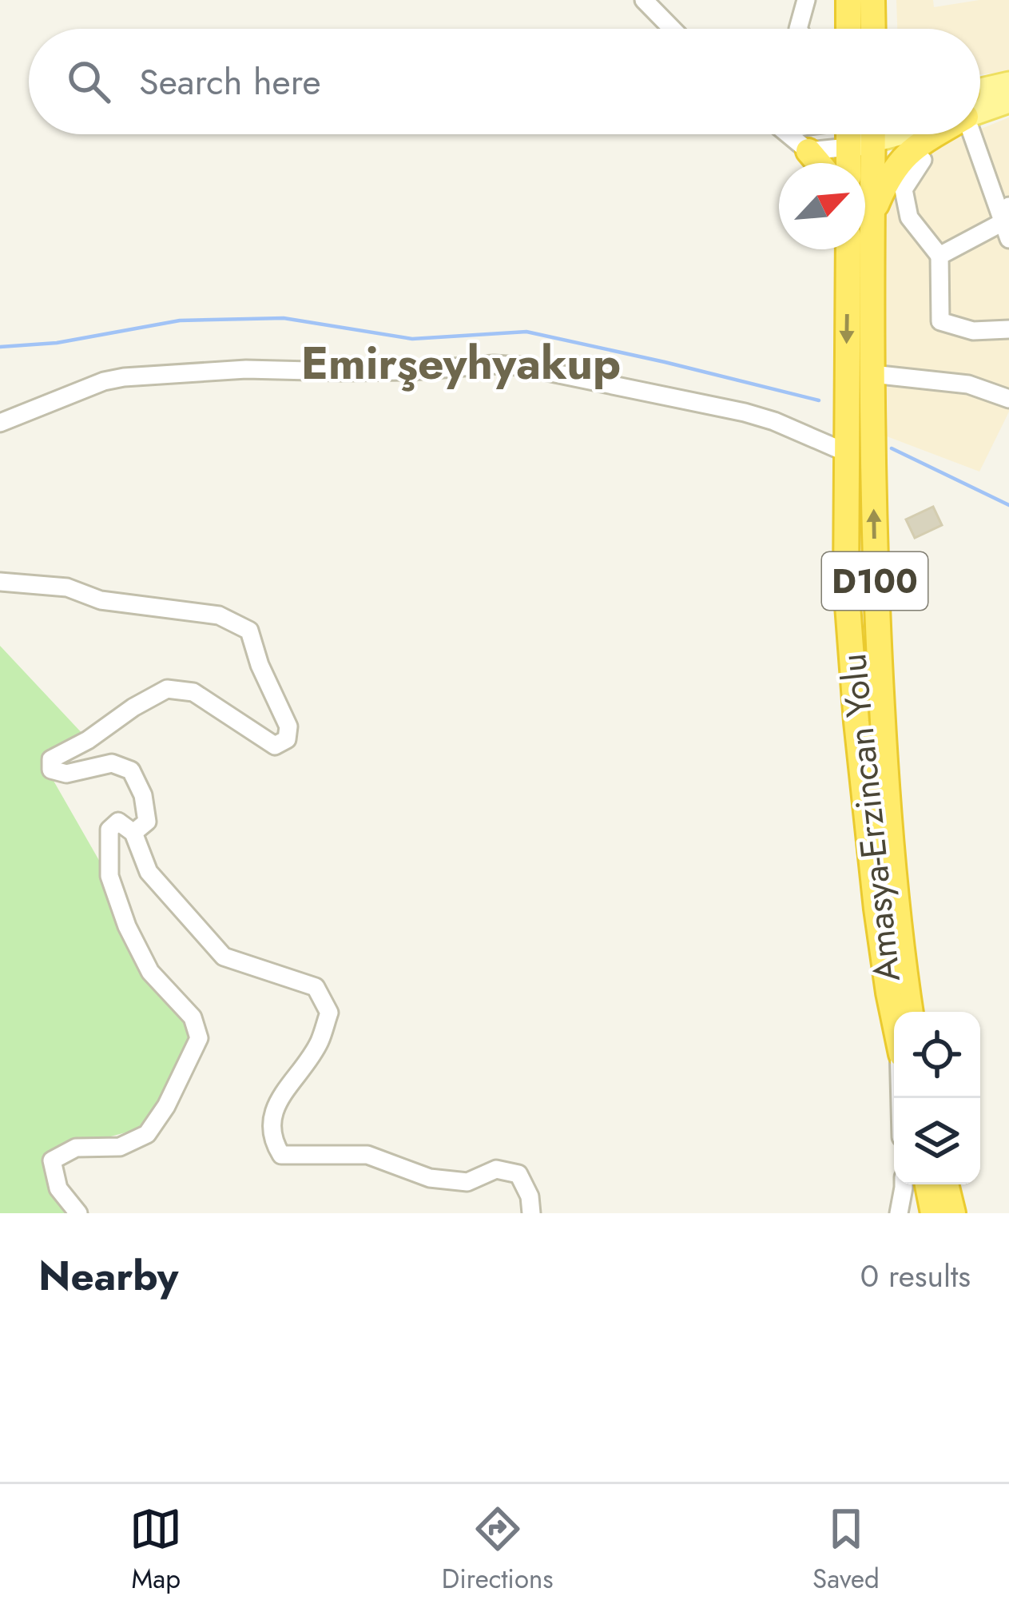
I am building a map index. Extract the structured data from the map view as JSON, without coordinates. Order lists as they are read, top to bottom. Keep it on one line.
{"streets":{"highway":["D100","Amasya-Erzincan Yolu"]},"districts":["Emirşeyhyakup"],"north":"top right","page":{"search":"Search here","heading":["Nearby","0 results"],"nav":["Map","Directions","Saved"]}}
